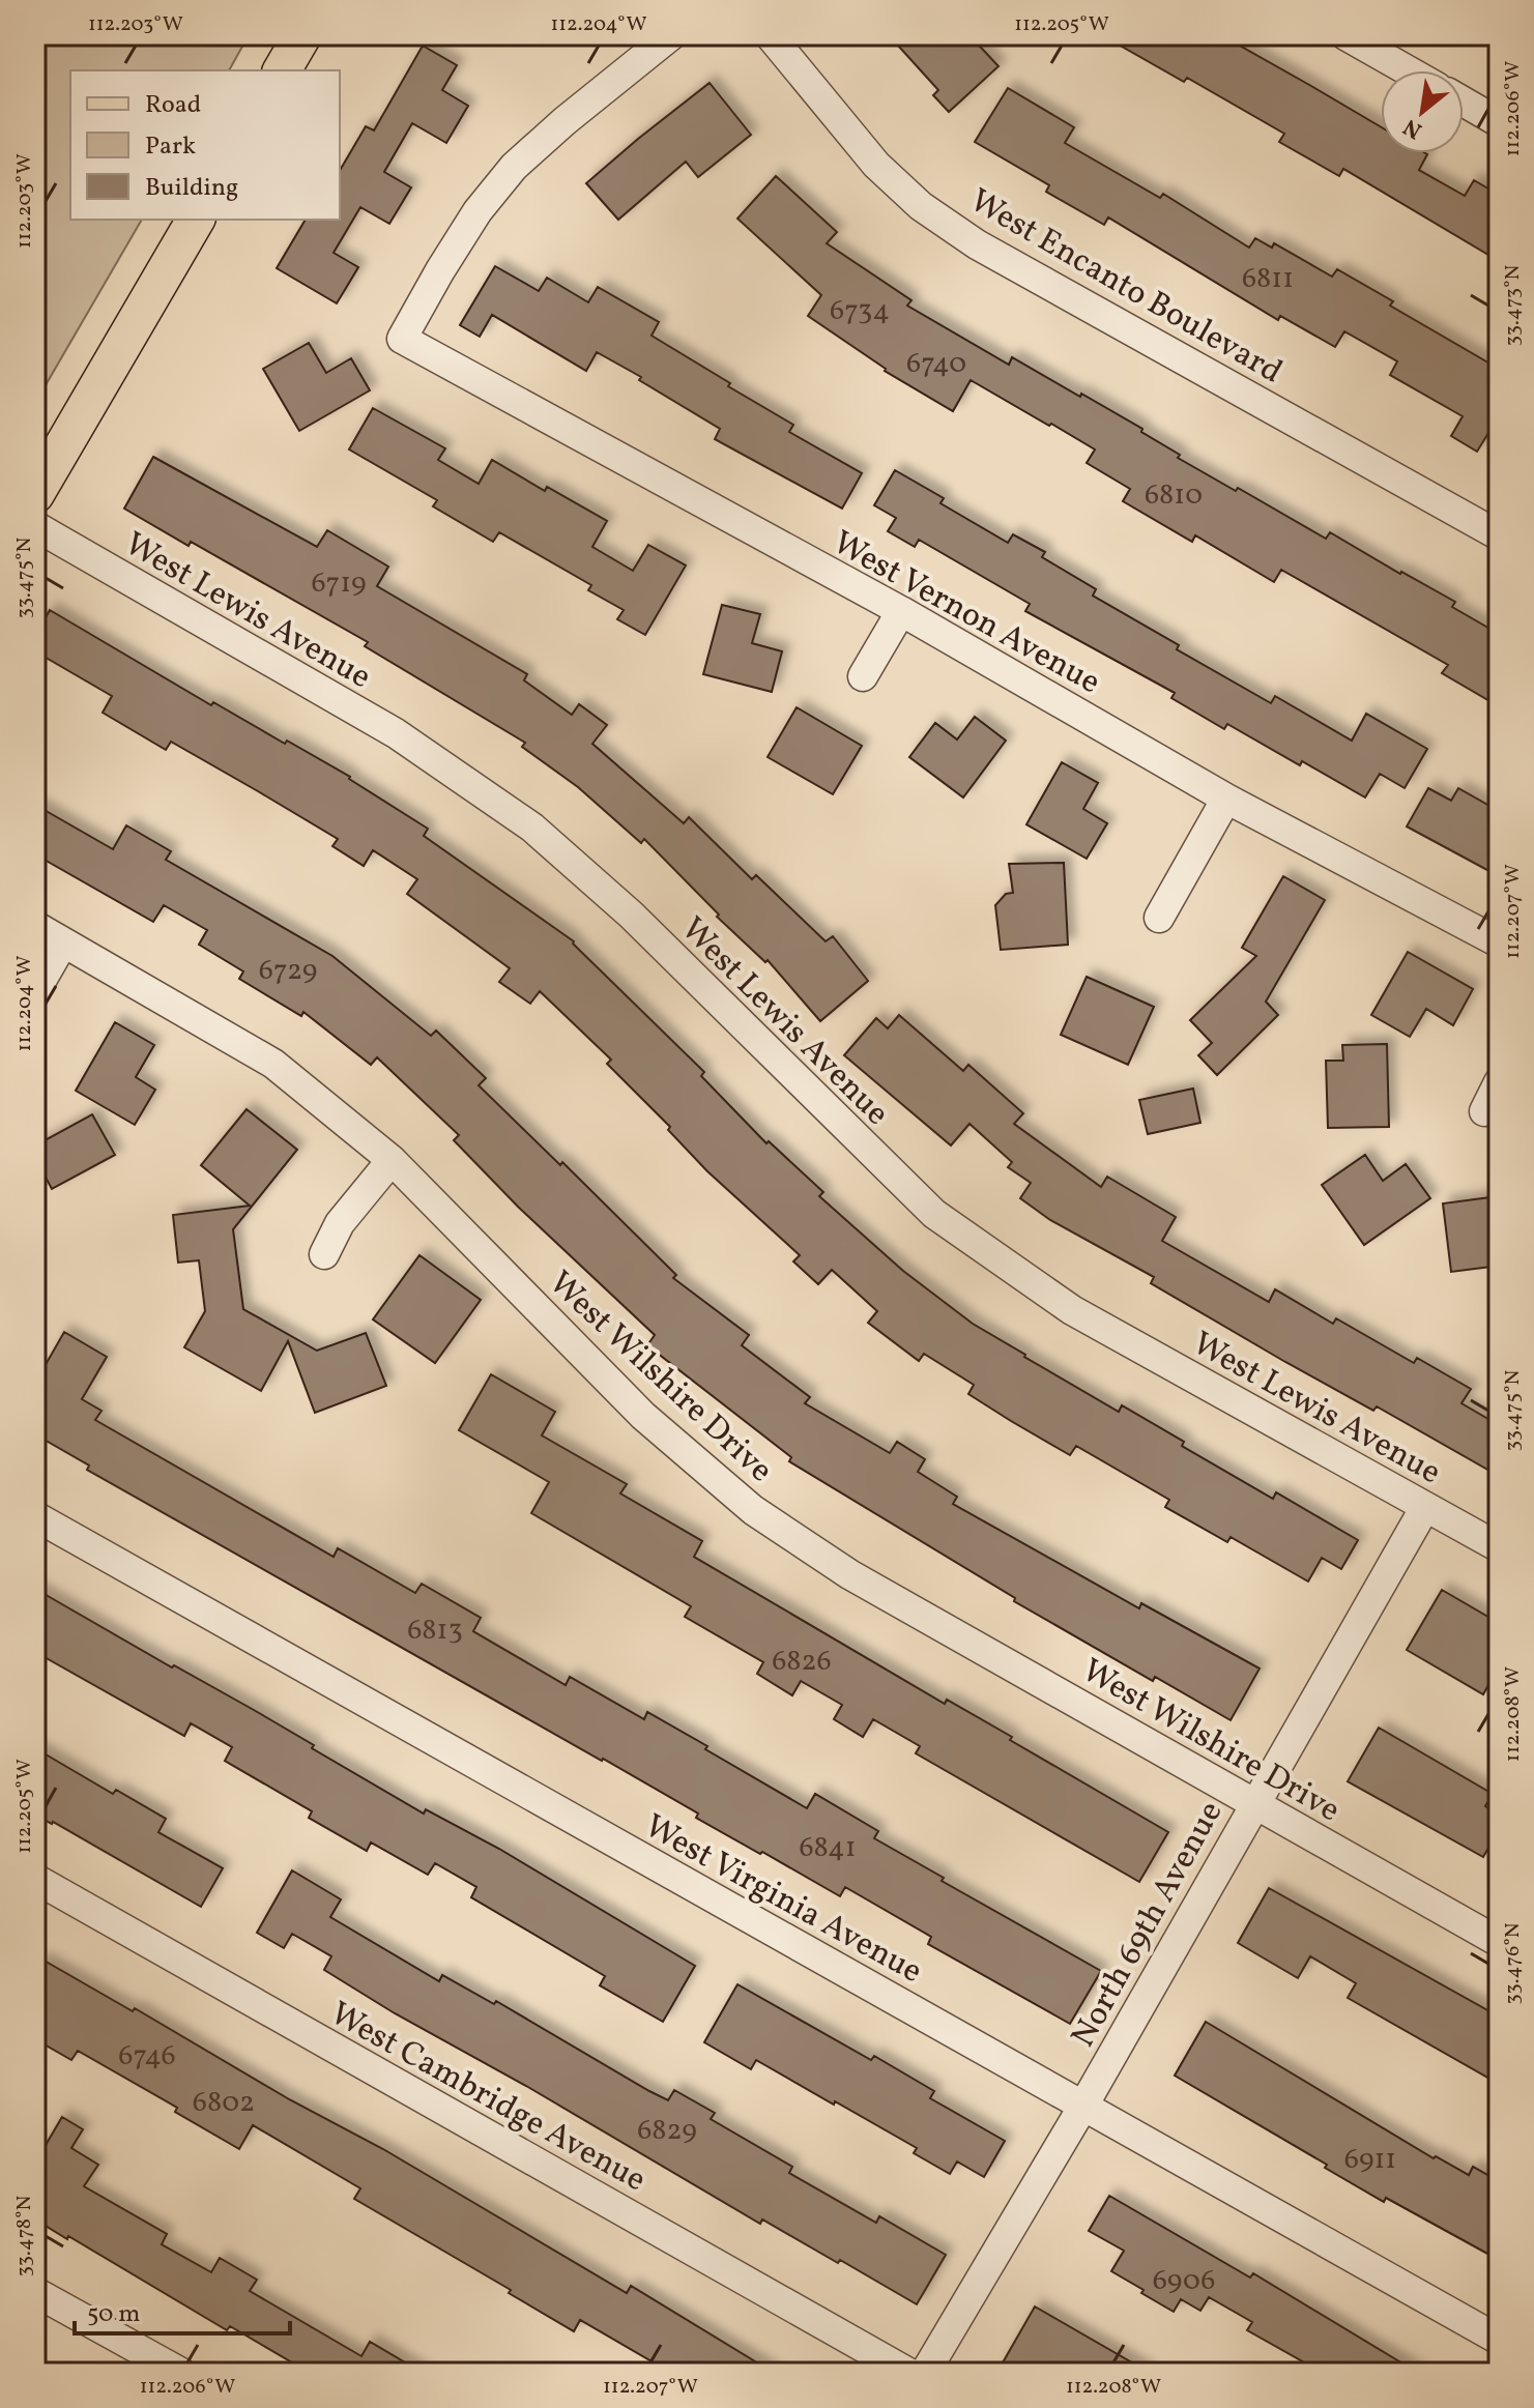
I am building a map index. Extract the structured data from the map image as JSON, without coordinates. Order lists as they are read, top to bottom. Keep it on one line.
{"streets":{"street":["West Encanto Boulevard","West Lewis Avenue","West Vernon Avenue","West Wilshire Drive","West Virginia Avenue","North 69th Avenue","West Cambridge Avenue"]},"crossings":[["West Lewis Avenue","North 69th Avenue"],["West Wilshire Drive","North 69th Avenue"],["West Virginia Avenue","North 69th Avenue"]],"house_numbers":["6811","6734","6740","6810","6719","6729","6813","6826","6841","6746","6802","6829","6911","6906"],"legend":["Road","Park","Building"],"scale_bar":"50 m","north":"bottom left","coordinates":["112.203°W","112.204°W","112.205°W","112.206°W","33.473°N","33.475°N","112.207°W","112.208°W","33.476°N","33.478°N"]}
